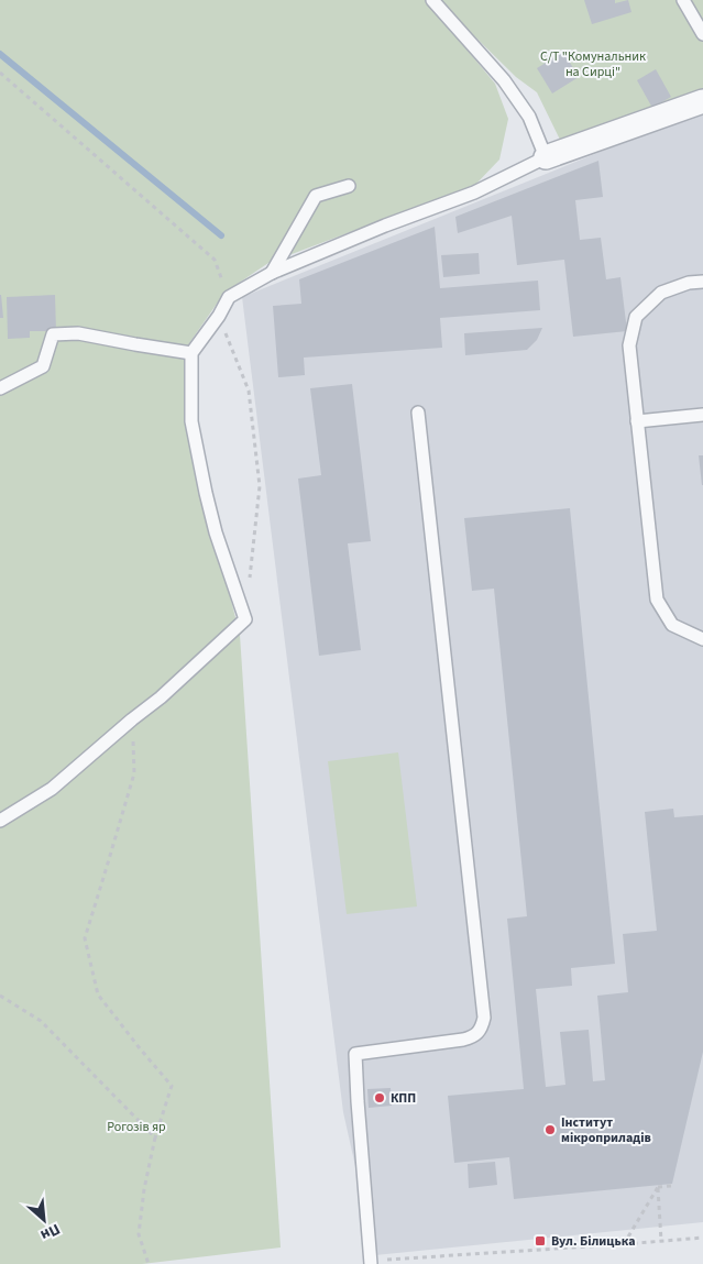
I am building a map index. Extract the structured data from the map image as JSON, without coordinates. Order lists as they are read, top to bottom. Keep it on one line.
{"parks":["С/Т \"Комунальник на Сирці\"","Рогозів яр"],"places":{"other":["КПП","Інститут мікроприладів"],"transit":["Вул. Білицька"]},"north":"bottom right"}
